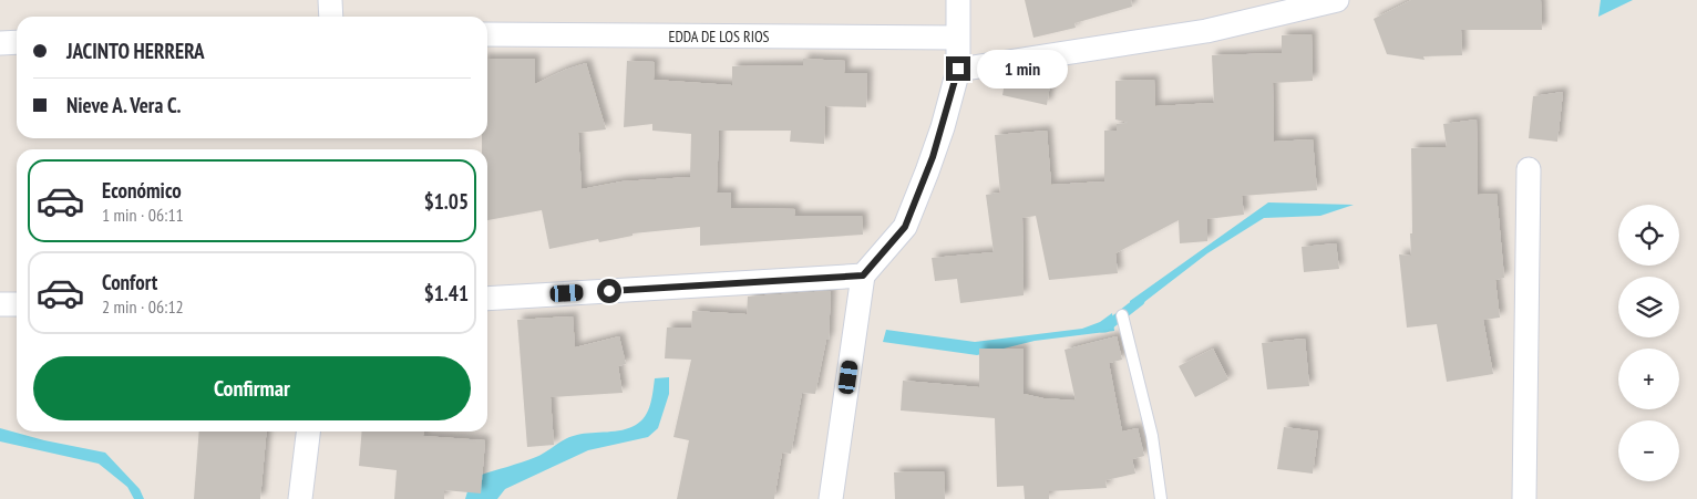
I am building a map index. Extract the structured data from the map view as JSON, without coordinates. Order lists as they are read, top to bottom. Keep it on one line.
{"streets":{"street":["EDDA DE LOS RIOS"]},"page":{"banner":["JACINTO HERRERA","Nieve A. Vera C."],"bubble":"1 min","list":[{"name":"Económico","note":"1 min · 06:11","value":"$1.05"},{"name":"Confort","note":"2 min · 06:12","value":"$1.41"}],"map_buttons":["+","−"],"buttons":"Confirmar"}}
